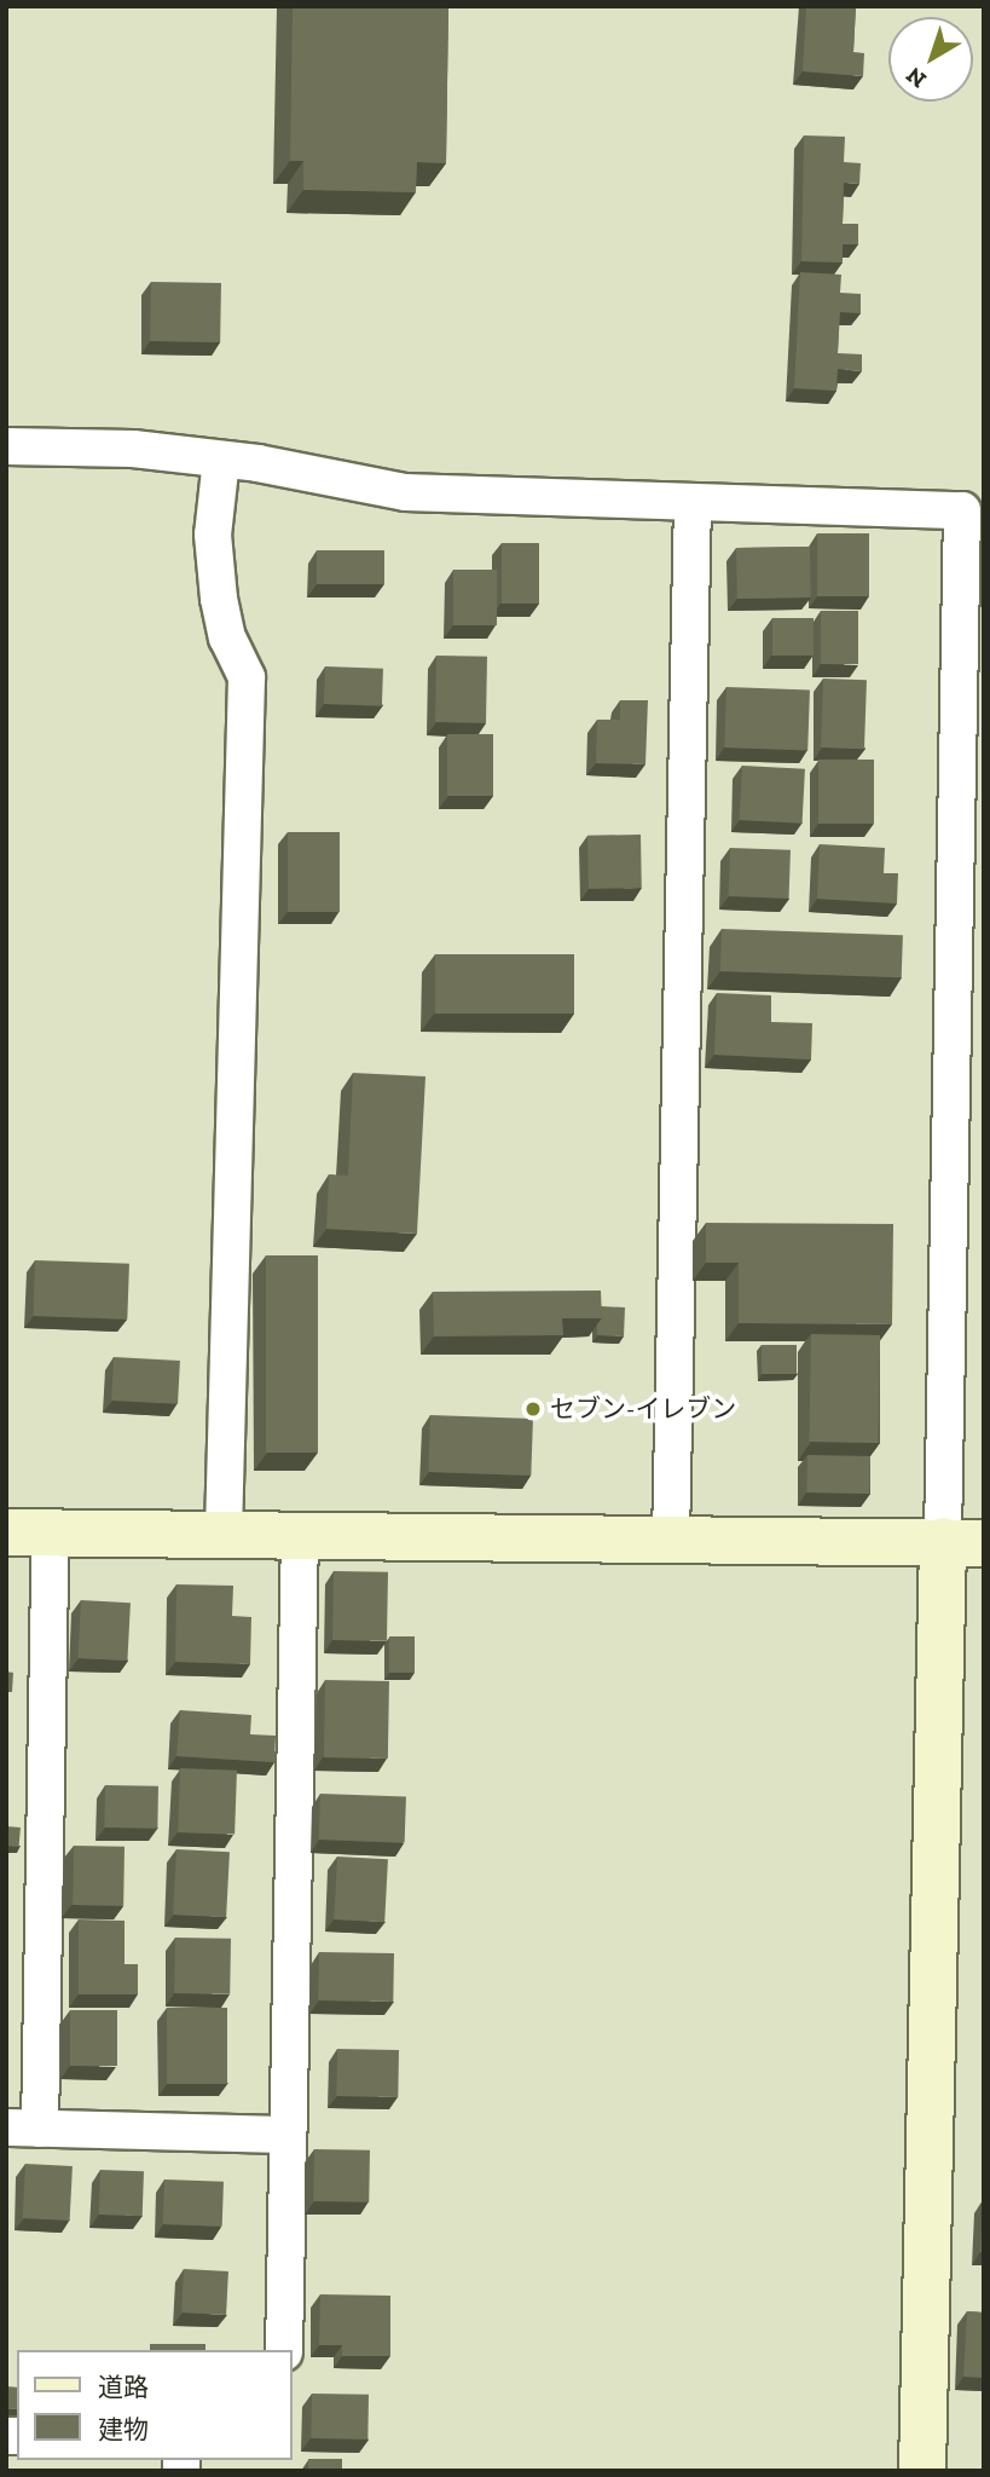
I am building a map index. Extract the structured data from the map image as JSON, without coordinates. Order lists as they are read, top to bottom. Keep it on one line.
{"places":["セブン-イレブン"],"legend":["道路","建物"],"north":"bottom left"}
